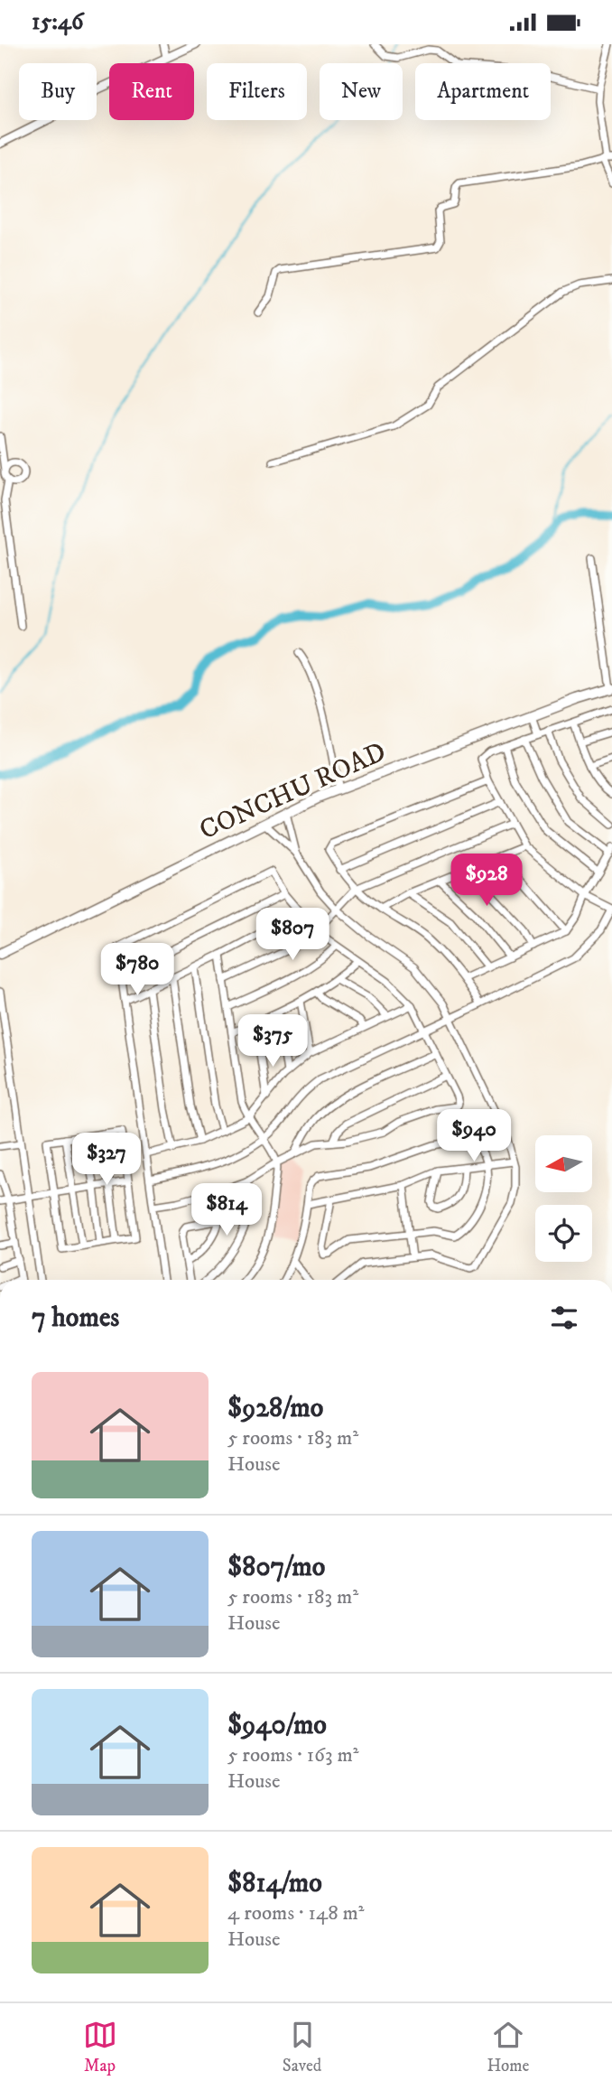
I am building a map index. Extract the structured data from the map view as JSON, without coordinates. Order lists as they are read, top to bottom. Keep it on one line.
{"streets":{"main road":["CONCHU ROAD"]},"north":"left","page":{"status":"15:46","chip":["Buy","Rent","Filters","New","Apartment"],"price":["$928","$807","$780","$375","$940","$327","$814"],"heading":"7 homes","list":[{"name":"$928/mo","note":"5 rooms · 183 m² · House"},{"name":"$807/mo","note":"5 rooms · 183 m² · House"},{"name":"$940/mo","note":"5 rooms · 163 m² · House"},{"name":"$814/mo","note":"4 rooms · 148 m² · House"}],"tabs":["Map","Saved","Home"]}}
